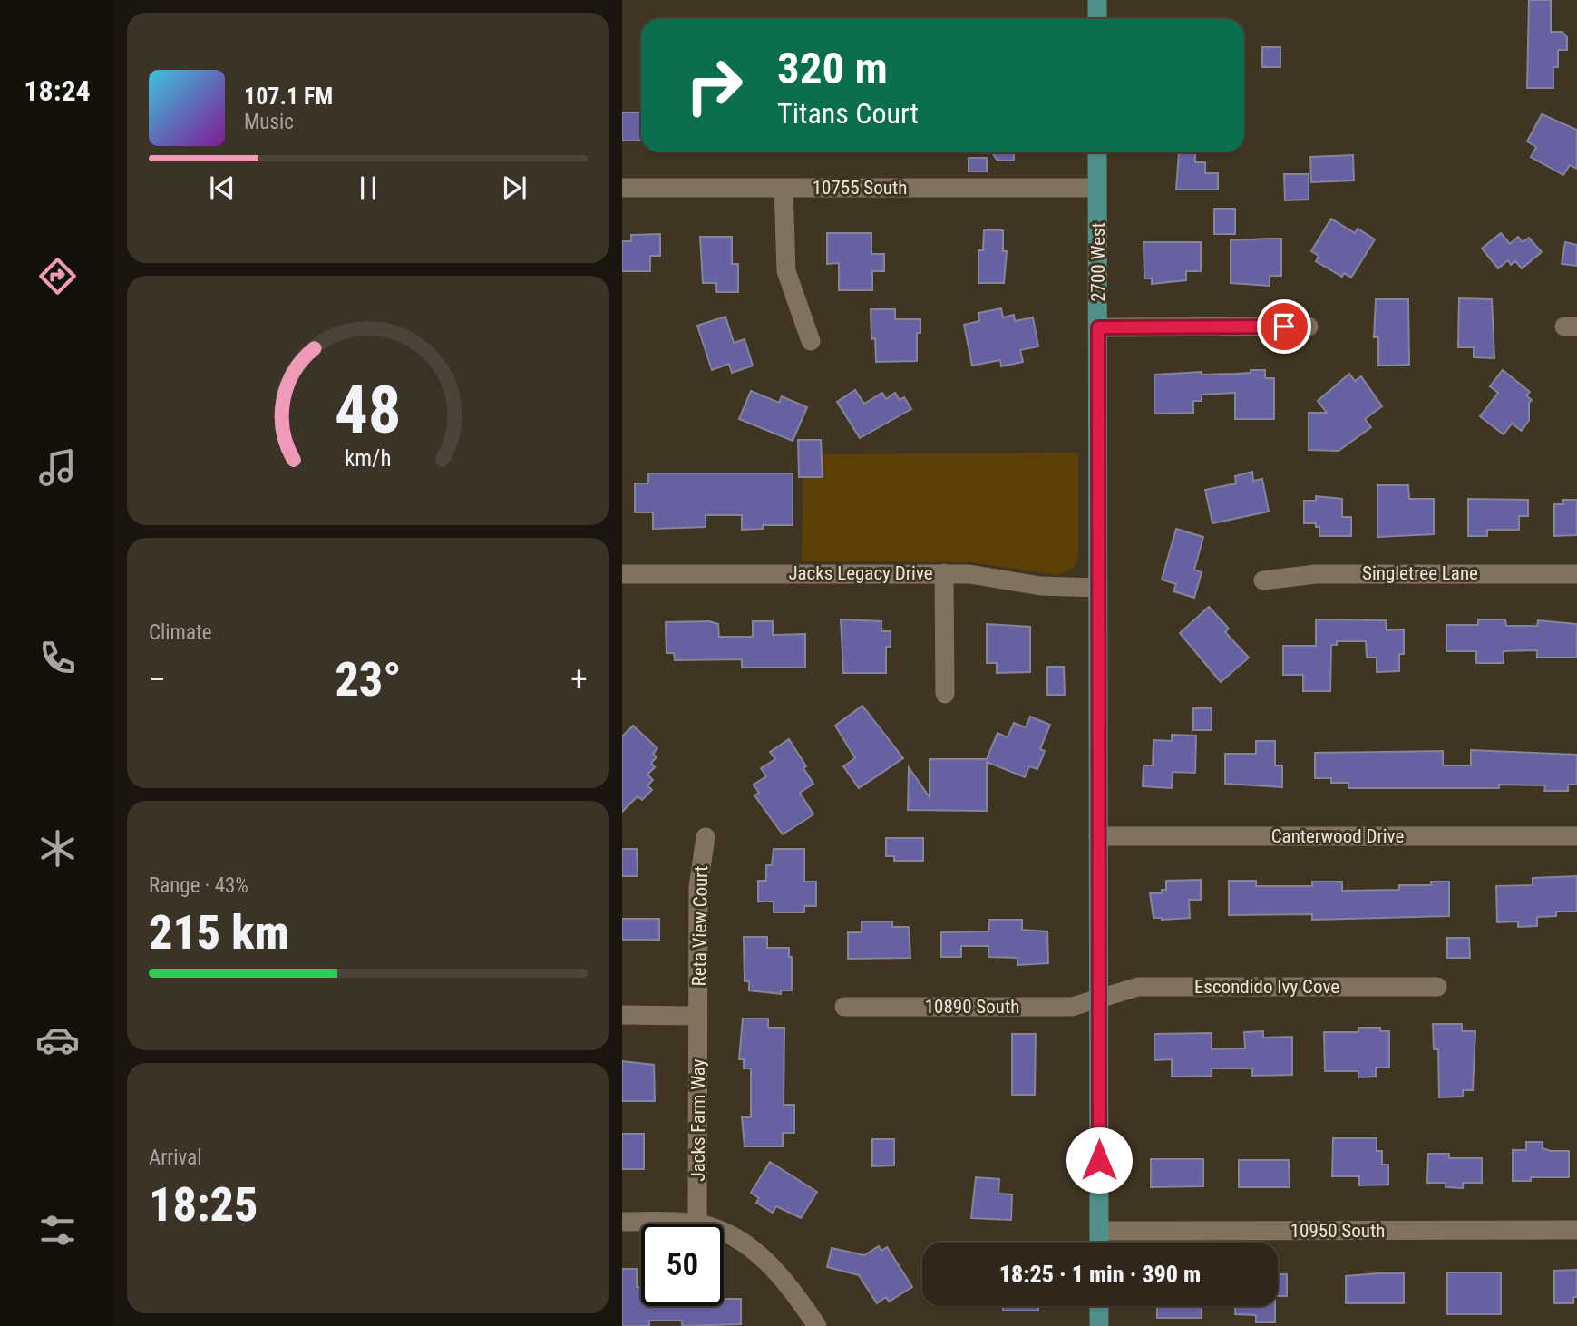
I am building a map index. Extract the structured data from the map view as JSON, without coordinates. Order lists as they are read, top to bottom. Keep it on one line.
{"streets":{"main road":["2700 West"],"street":["10755 South","Jacks Legacy Drive","Singletree Lane","Canterwood Drive","Reta View Court","Escondido Ivy Cove","10890 South","Jacks Farm Way","10950 South"]},"crossings":[["10755 South","2700 West"],["2700 West","Jacks Legacy Drive"],["2700 West","Canterwood Drive"],["2700 West","Escondido Ivy Cove"],["2700 West","10890 South"],["2700 West","10950 South"],["Reta View Court","Jacks Farm Way"],["Escondido Ivy Cove","10890 South"]],"page":{"tabs":"18:24","turn":["320 m","Titans Court"],"song":["107.1 FM","Music"],"tile":["Climate",["Range · 43%","215 km"],["Arrival","18:25"]],"heat":["−","23°","+"],"limit":"50","trip":"18:25 · 1 min · 390 m","gauge":["48","km/h"]}}
